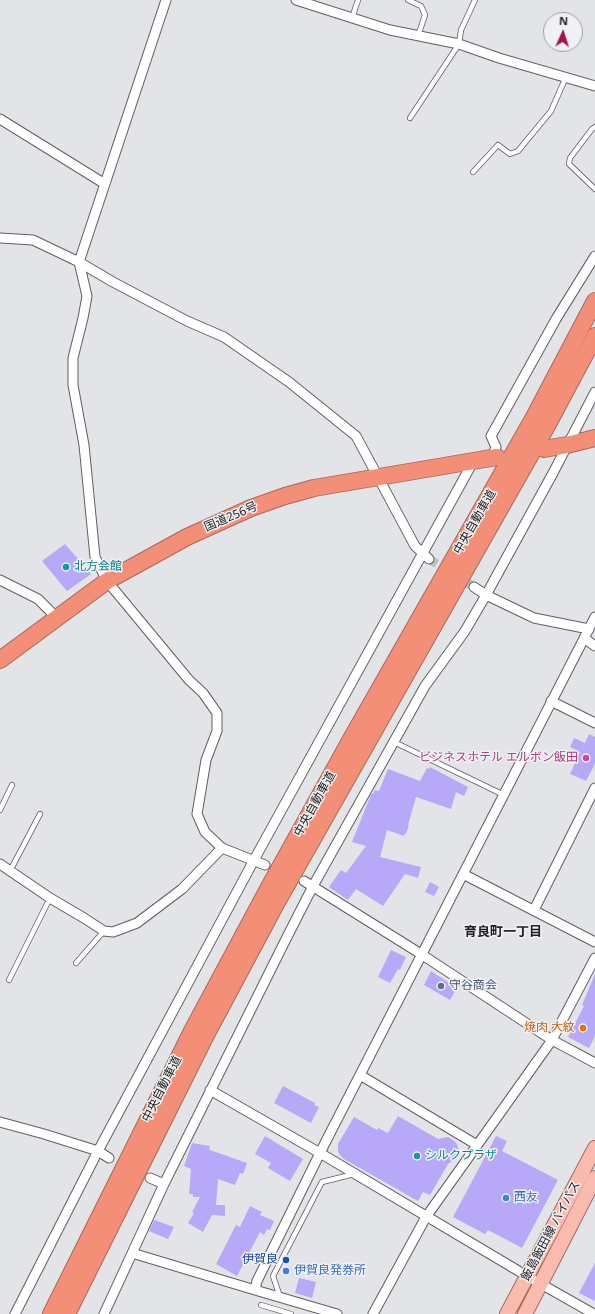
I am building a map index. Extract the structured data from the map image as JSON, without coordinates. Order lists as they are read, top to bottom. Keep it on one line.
{"streets":{"highway":["国道256号","中央自動車道"],"main road":["飯島飯田線 バイパス"]},"districts":["育良町一丁目"],"places":["北方会館","ビジネスホテル エルボン飯田","守谷商会","焼肉 大紋","シルクプラザ","西友","伊賀良","伊賀良発券所"],"north":"top"}
